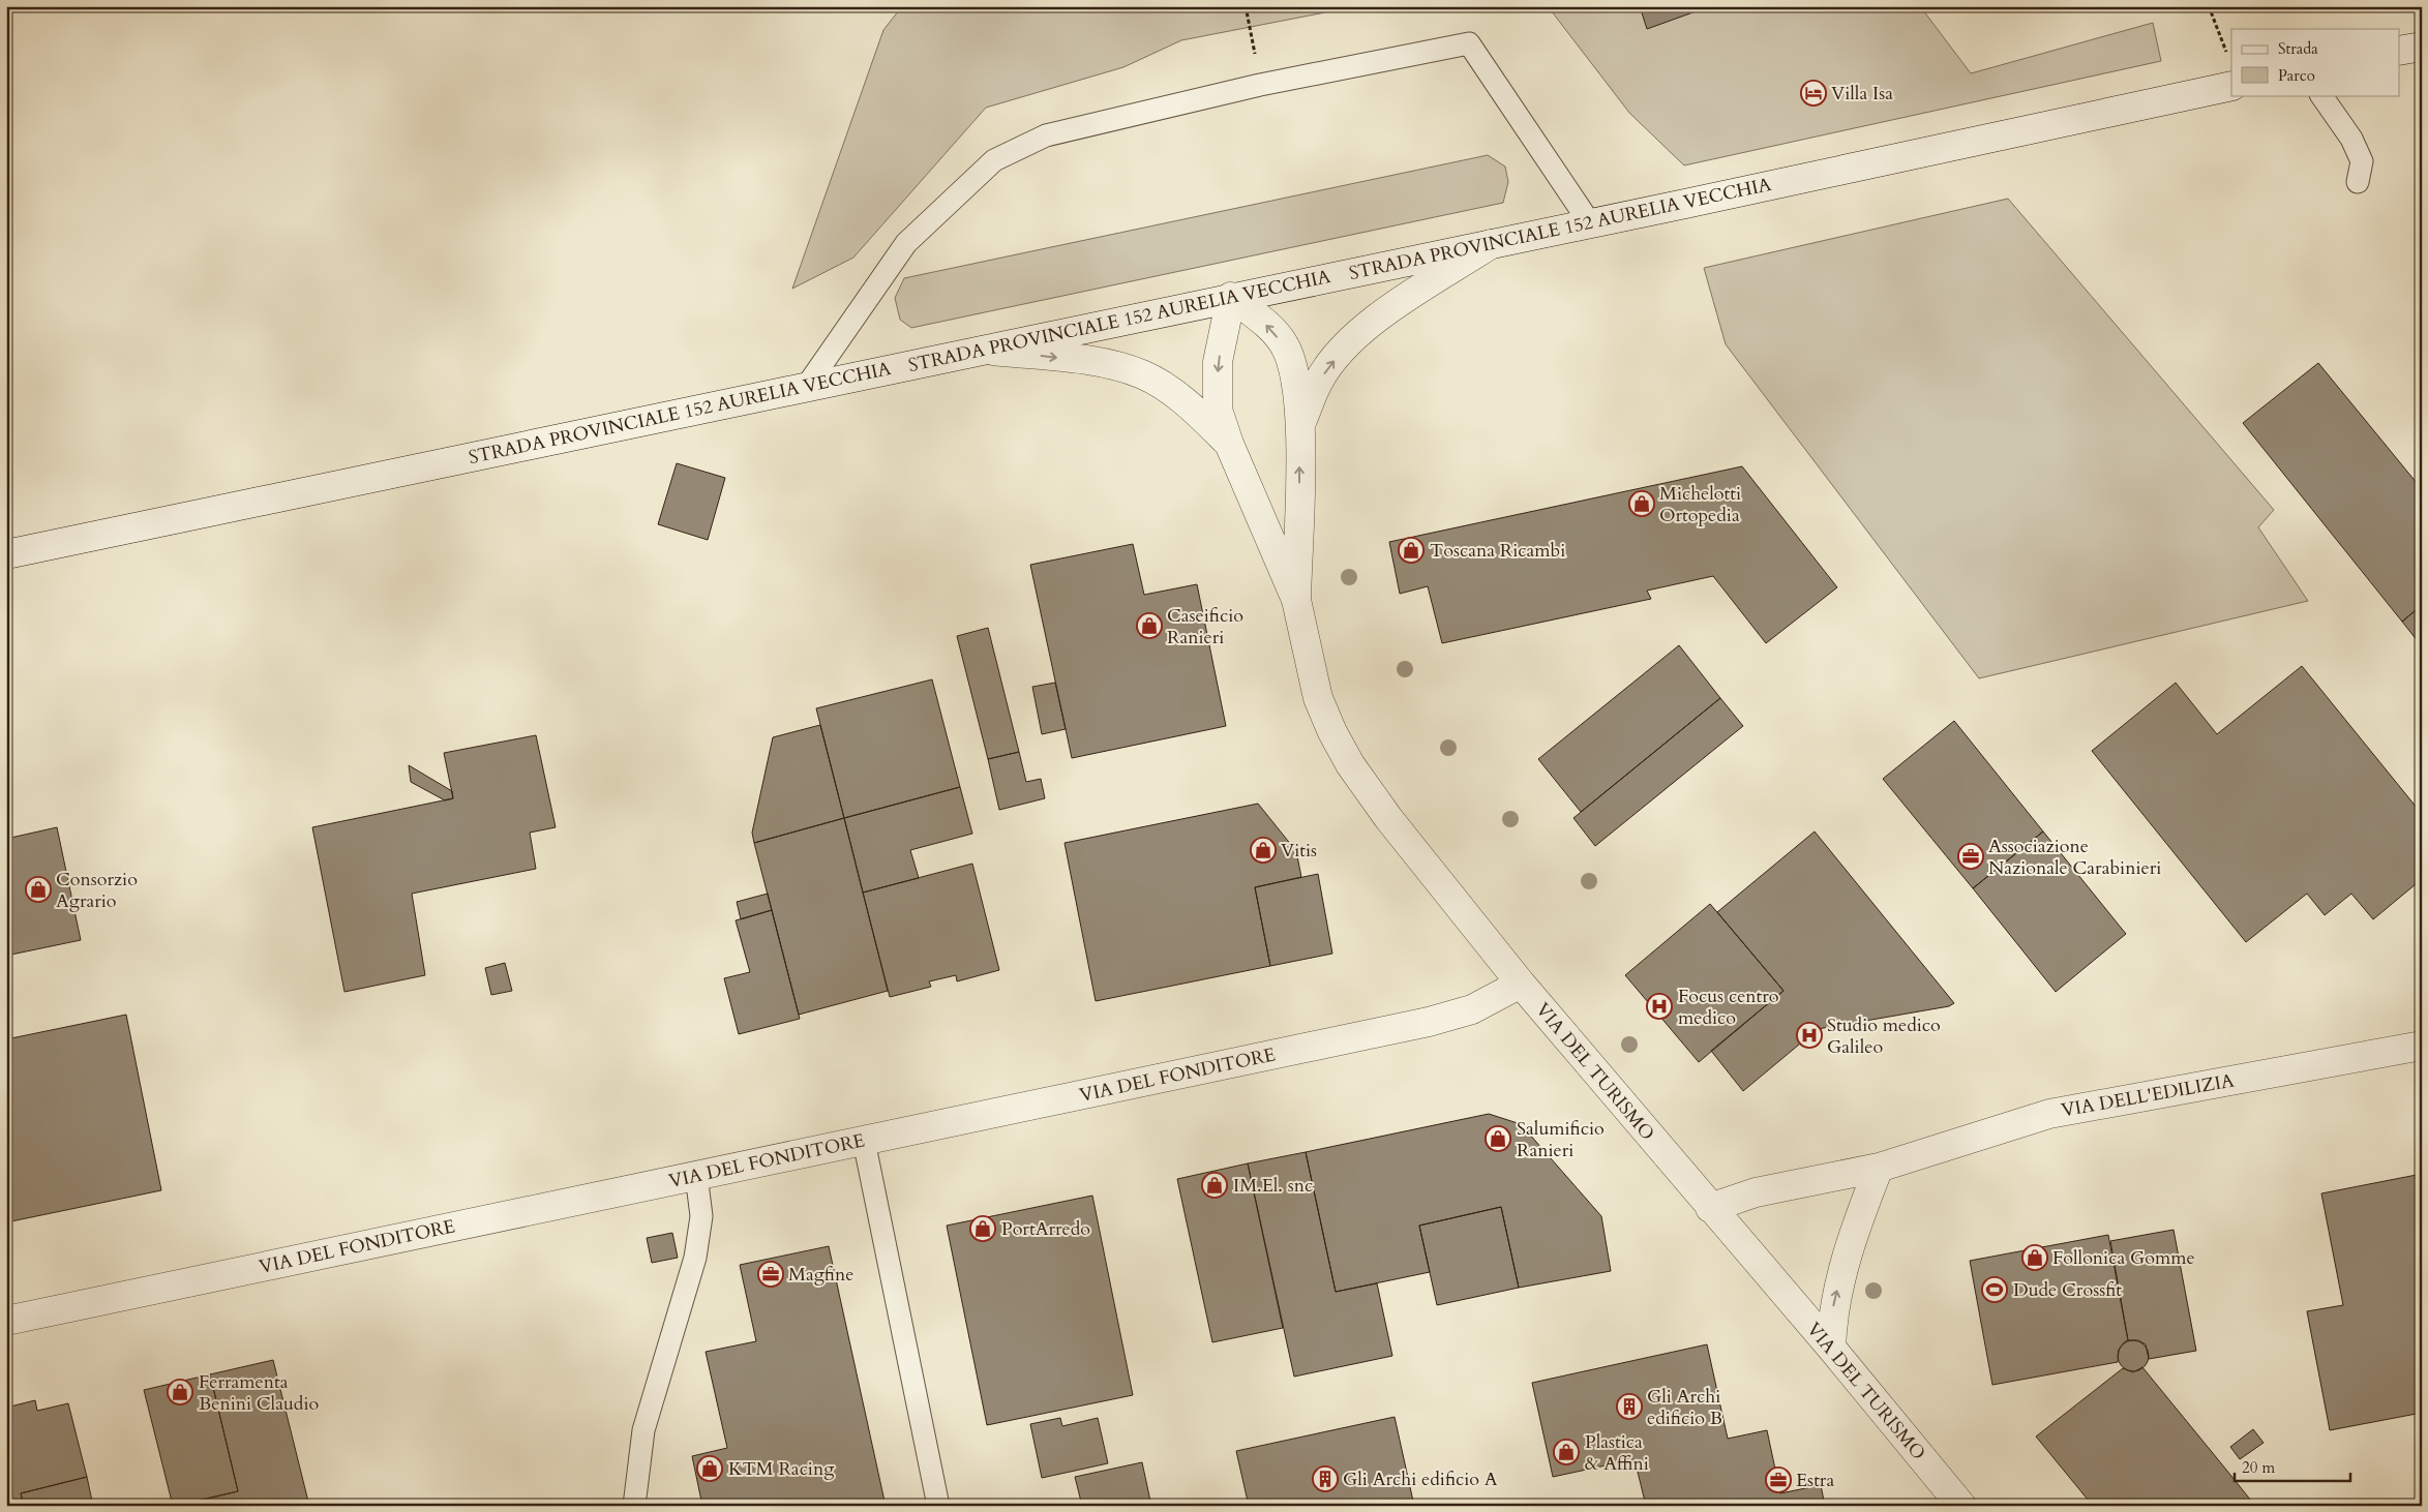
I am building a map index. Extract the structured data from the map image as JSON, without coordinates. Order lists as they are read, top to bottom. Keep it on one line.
{"streets":{"street":["STRADA PROVINCIALE 152 AURELIA VECCHIA","VIA DEL TURISMO","VIA DEL FONDITORE","VIA DELL'EDILIZIA"]},"crossings":[["STRADA PROVINCIALE 152 AURELIA VECCHIA","VIA DEL TURISMO"],["VIA DEL TURISMO","VIA DEL FONDITORE"],["VIA DEL TURISMO","VIA DELL'EDILIZIA"]],"places":{"hotel":["Villa Isa"],"shop":["Michelotti Ortopedia","Toscana Ricambi","Caseificio Ranieri","Vitis","Consorzio Agrario","Salumificio Ranieri","IM.El. snc","PortArredo","Follonica Gomme","Ferramenta Benini Claudio","Plastica & Affini","KTM Racing"],"office":["Associazione Nazionale Carabinieri","Magfine","Estra"],"hospital":["Focus centro medico","Studio medico Galileo"],"sports":["Dude Crossfit"],"building":["Gli Archi edificio B","Gli Archi edificio A"]},"legend":["Strada","Parco"],"scale_bar":"20 m"}
